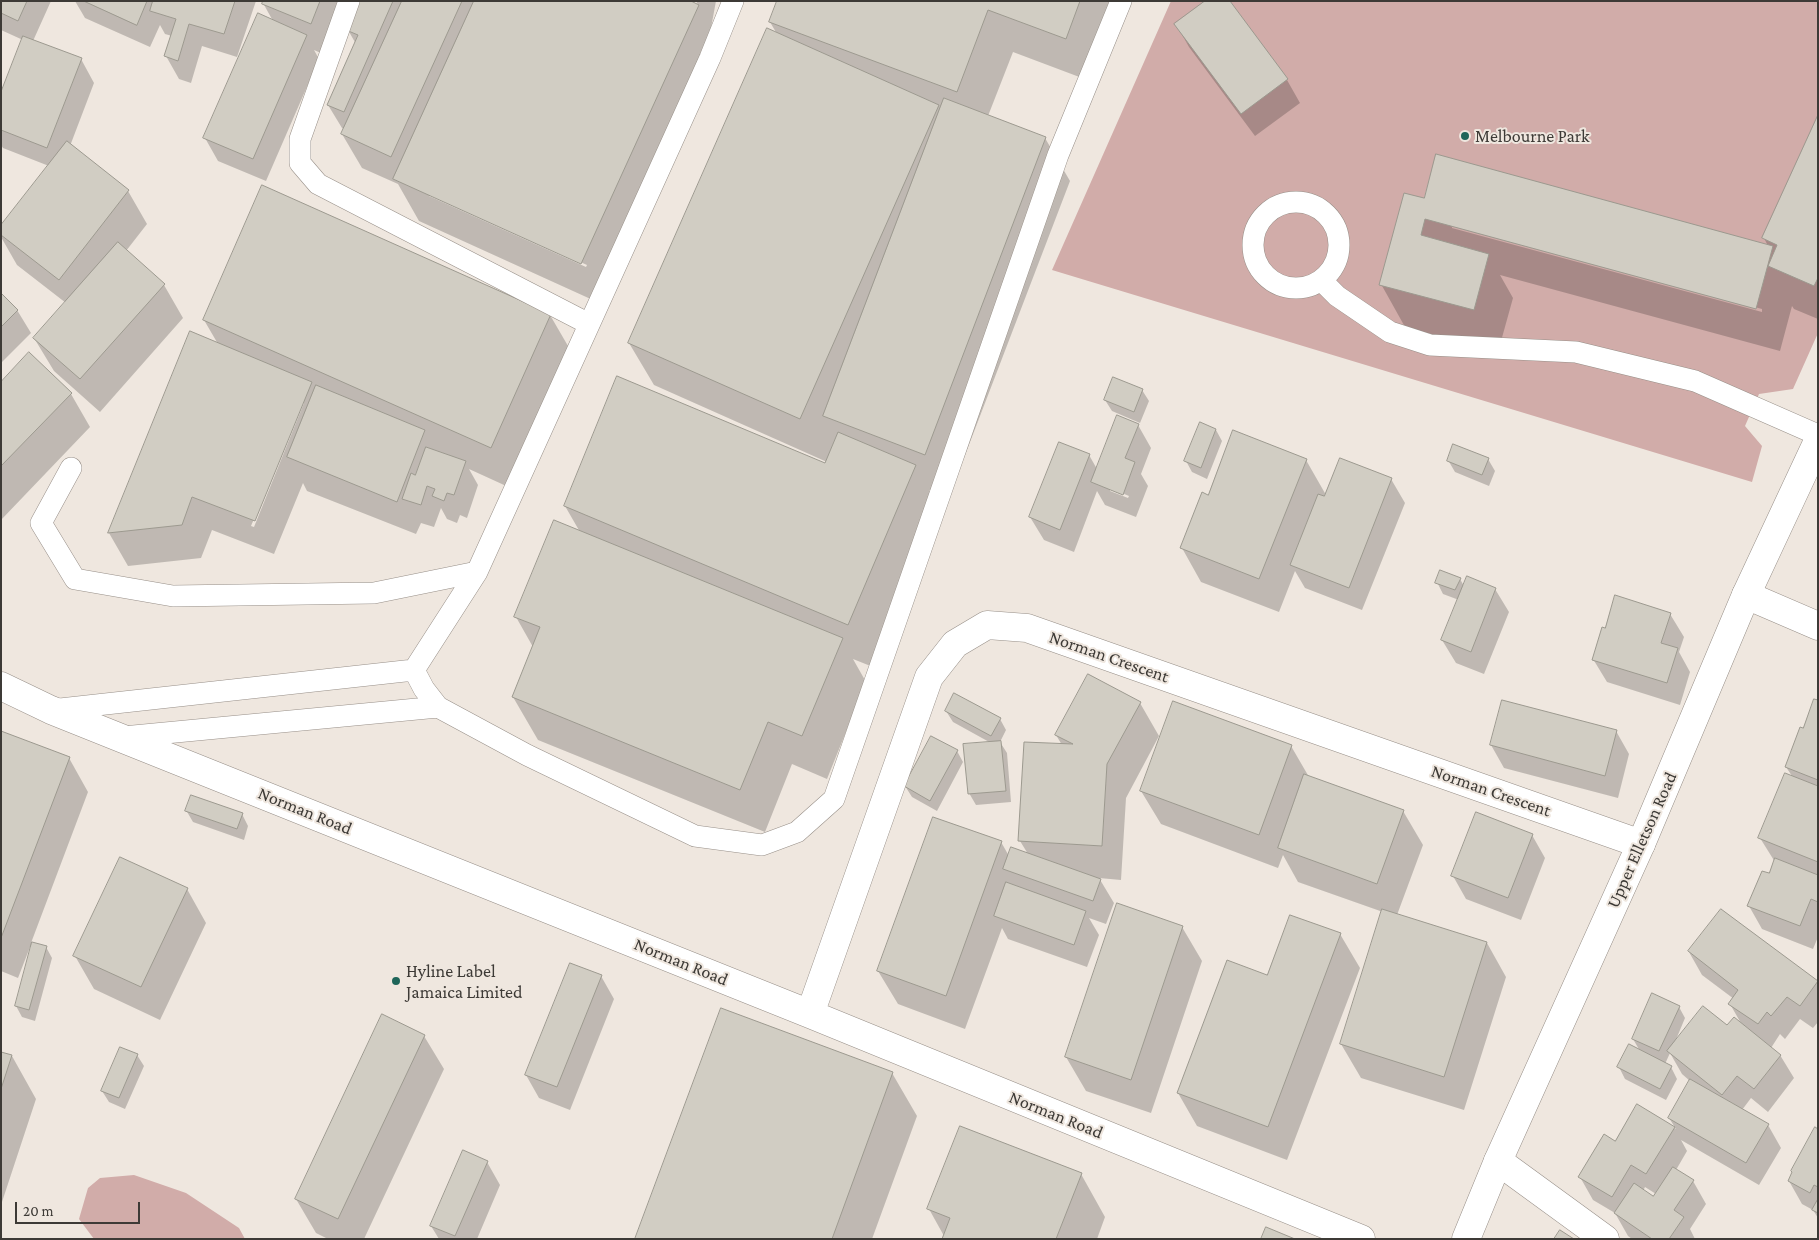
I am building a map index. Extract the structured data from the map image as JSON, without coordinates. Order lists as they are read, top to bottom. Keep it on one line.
{"streets":{"street":["Norman Crescent","Norman Road","Upper Elletson Road"]},"crossings":[["Norman Crescent","Norman Road"],["Norman Crescent","Upper Elletson Road"]],"places":["Melbourne Park","Hyline Label Jamaica Limited"],"scale_bar":"20 m"}
